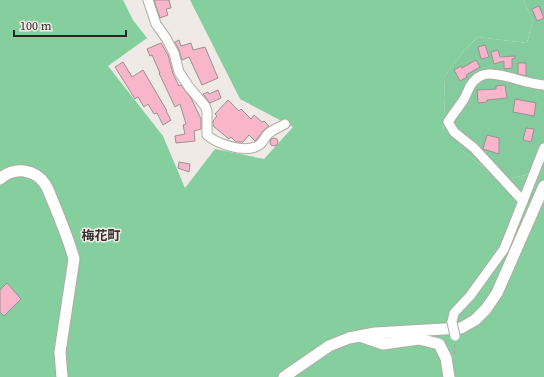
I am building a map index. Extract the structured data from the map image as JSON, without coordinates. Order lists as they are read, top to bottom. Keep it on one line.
{"districts":["梅花町"],"scale_bar":"100 m"}
